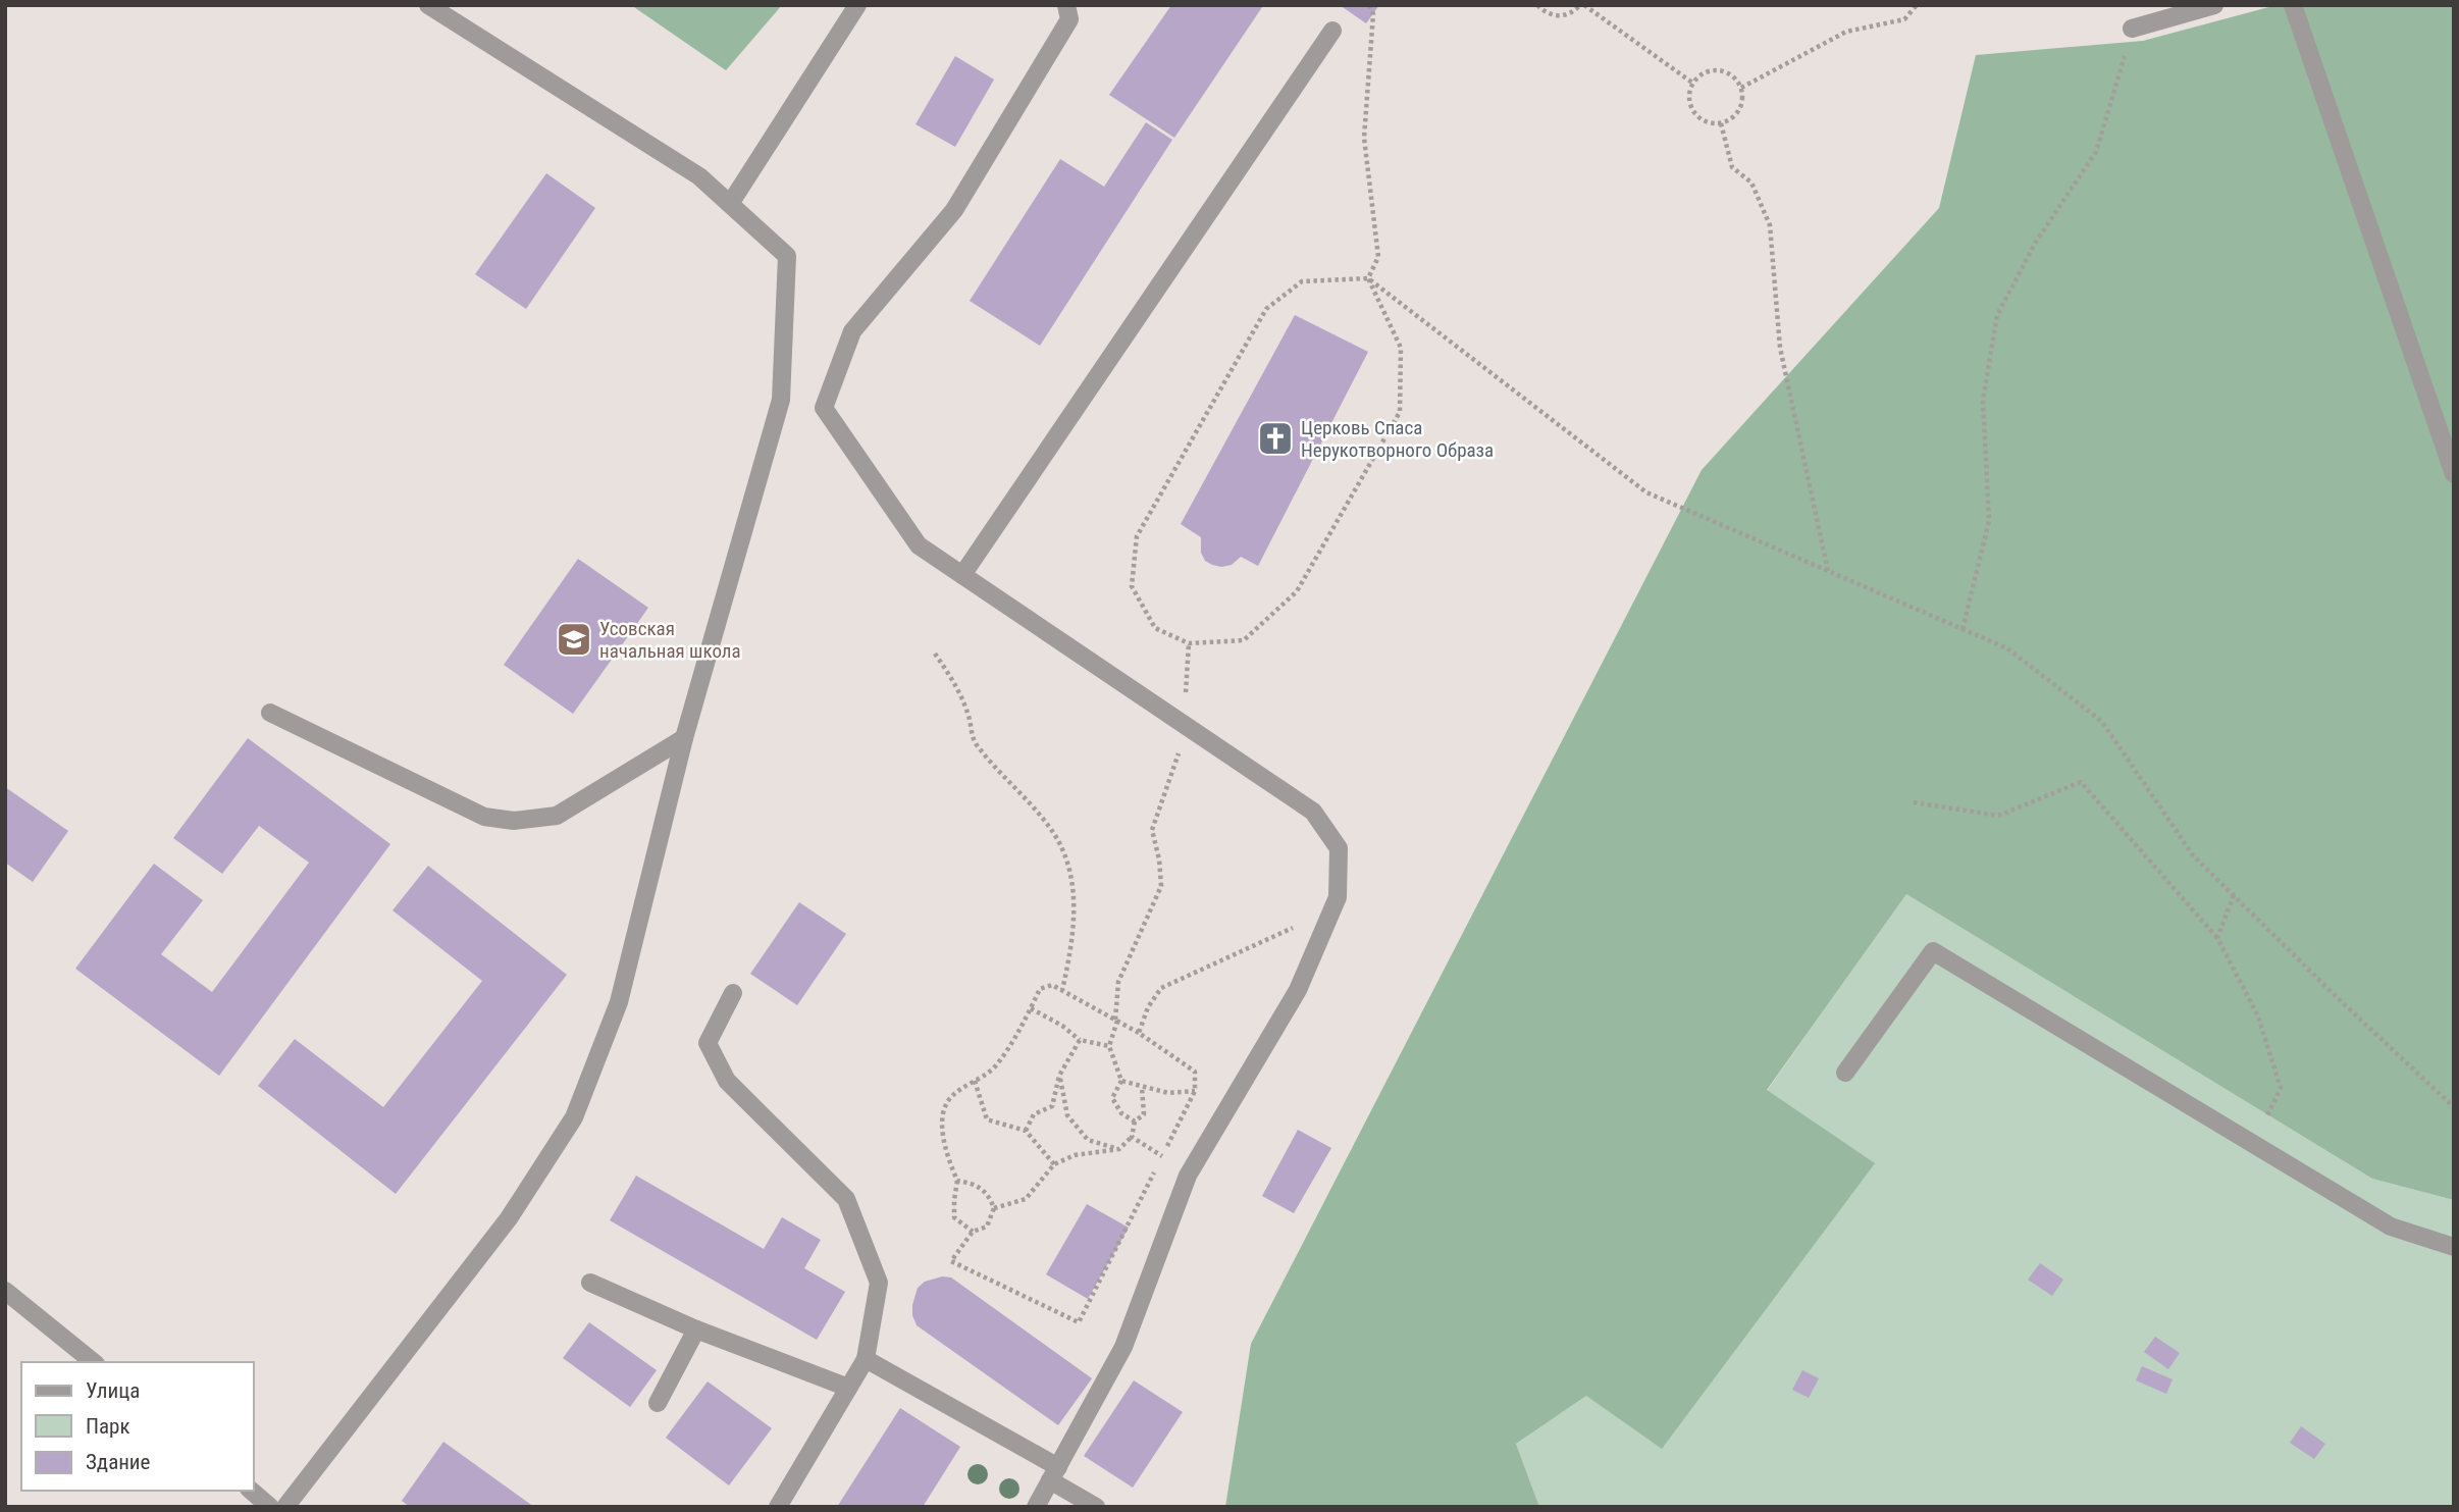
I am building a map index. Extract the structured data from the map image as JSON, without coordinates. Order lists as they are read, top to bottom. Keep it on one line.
{"places":{"church":["Церковь Спаса Нерукотворного Образа"],"school or university":["Усовская начальная школа"]},"legend":["Улица","Парк","Здание"]}
